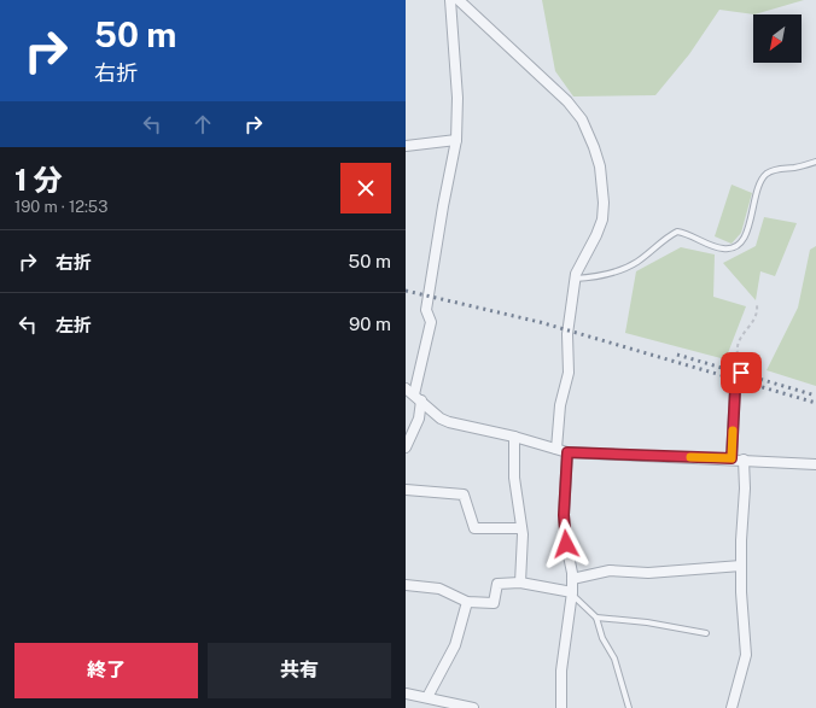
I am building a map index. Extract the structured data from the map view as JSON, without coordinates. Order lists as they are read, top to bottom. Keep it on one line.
{"north":"bottom left","page":{"turn":["50 m","右折"],"heading":["1 分","190 m · 12:53"],"list":[{"name":"右折","value":"50 m"},{"name":"左折","value":"90 m"}],"buttons":["終了","共有"]}}
